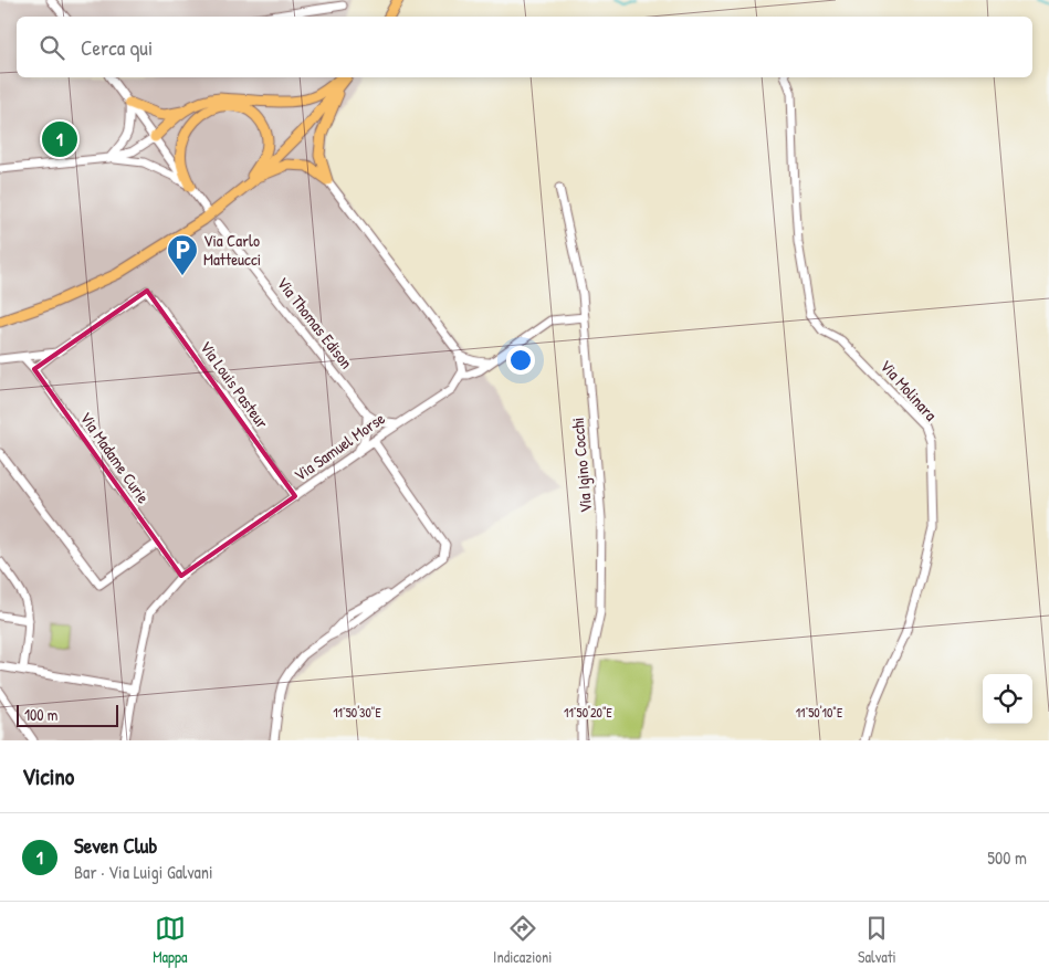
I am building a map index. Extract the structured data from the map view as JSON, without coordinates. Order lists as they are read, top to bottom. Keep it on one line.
{"streets":{"street":["Via Thomas Edison","Via Louis Pasteur","Via Molinara","Via Samuel Morse","Via Madame Curie","Via Igino Cocchi"]},"crossings":[["Via Louis Pasteur","Via Samuel Morse"],["Via Samuel Morse","Via Madame Curie"]],"places":{"parking":["Via Carlo Matteucci"]},"scale_bar":"100 m","page":{"search":"Cerca qui","pins":"1","scale":"100 m","heading":"Vicino","list":[{"mark":"1","name":"Seven Club","note":"Bar · Via Luigi Galvani","value":"500 m"}],"nav":["Mappa","Indicazioni","Salvati"]},"coordinates":["11°50'30\"E","11°50'20\"E","11°50'10\"E"]}
